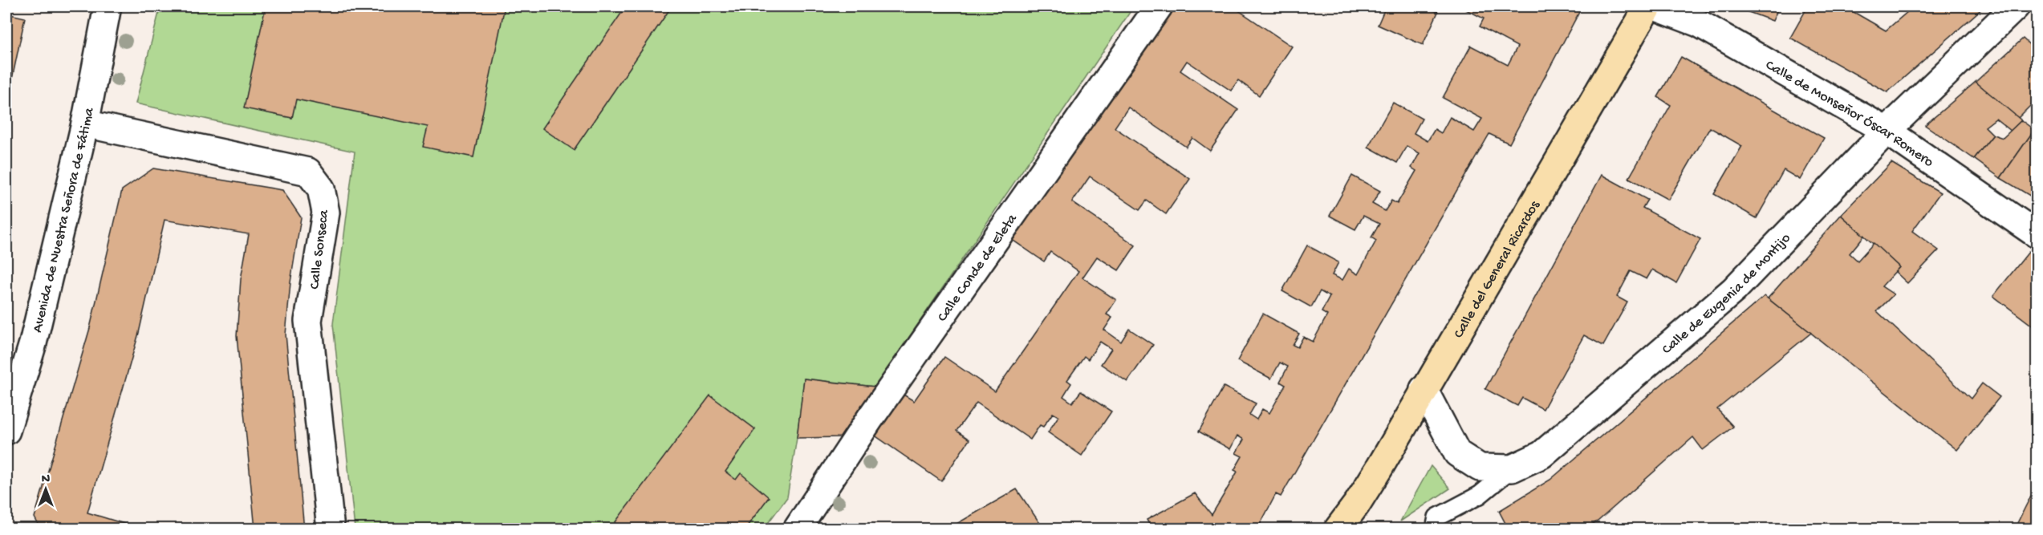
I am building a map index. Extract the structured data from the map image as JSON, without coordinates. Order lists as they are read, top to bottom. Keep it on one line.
{"streets":{"main road":["Calle del General Ricardos"],"street":["Calle de Monseñor Óscar Romero","Avenida de Nuestra Señora de Fátima","Calle Sonseca","Calle Conde de Eleta","Calle de Eugenia de Montijo"]},"crossings":[["Calle de Monseñor Óscar Romero","Calle de Eugenia de Montijo"],["Avenida de Nuestra Señora de Fátima","Calle Sonseca"],["Calle del General Ricardos","Calle de Eugenia de Montijo"]],"north":"top"}
